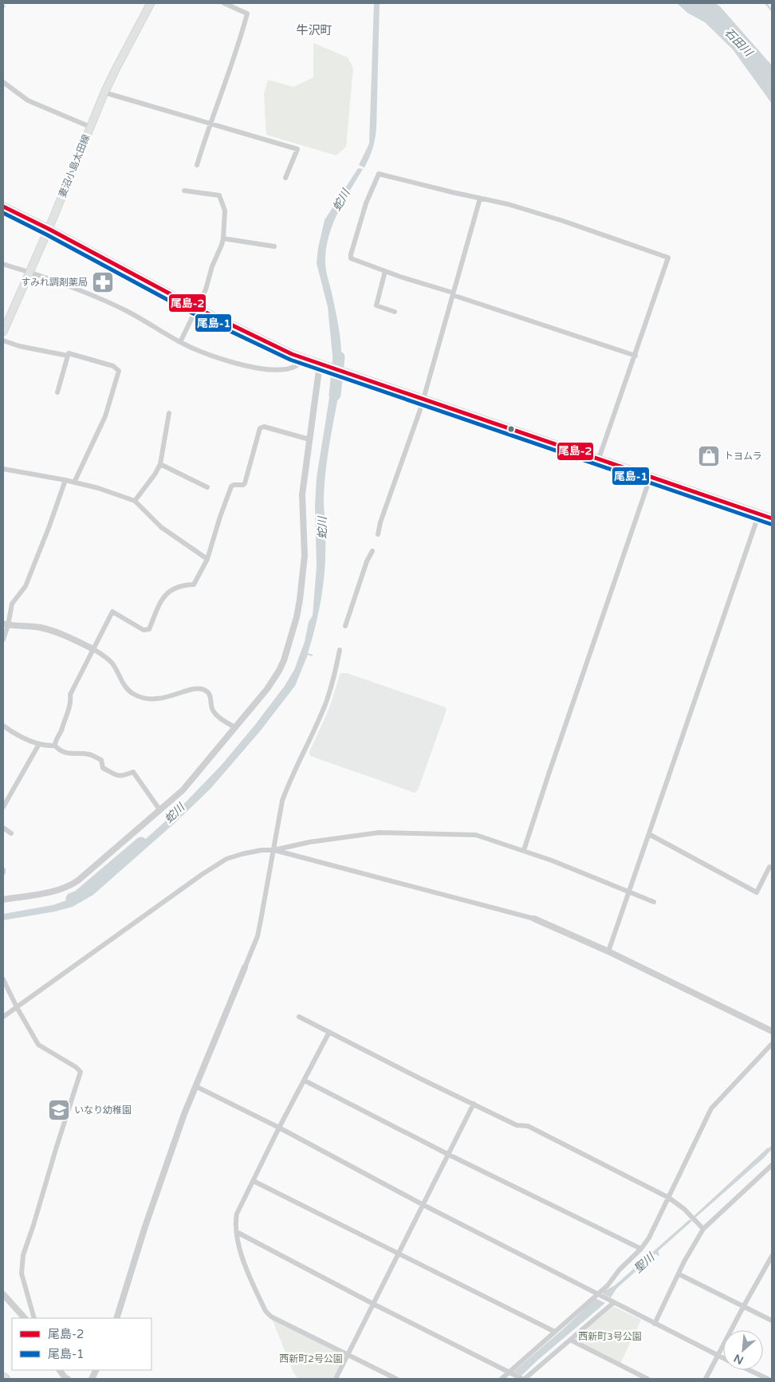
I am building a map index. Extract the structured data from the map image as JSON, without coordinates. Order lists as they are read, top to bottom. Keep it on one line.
{"streets":{"main road":["妻沼小島太田線"]},"districts":["牛沢町"],"water":["石田川","蛇川","聖川"],"parks":["西新町3号公園","西新町2号公園"],"places":{"pharmacy":["すみれ調剤薬局"],"shop":["トヨムラ"],"school or university":["いなり幼稚園"]},"lines":["transit line 尾島-2","transit line 尾島-1"],"legend":["尾島-2","尾島-1"],"north":"bottom left"}
